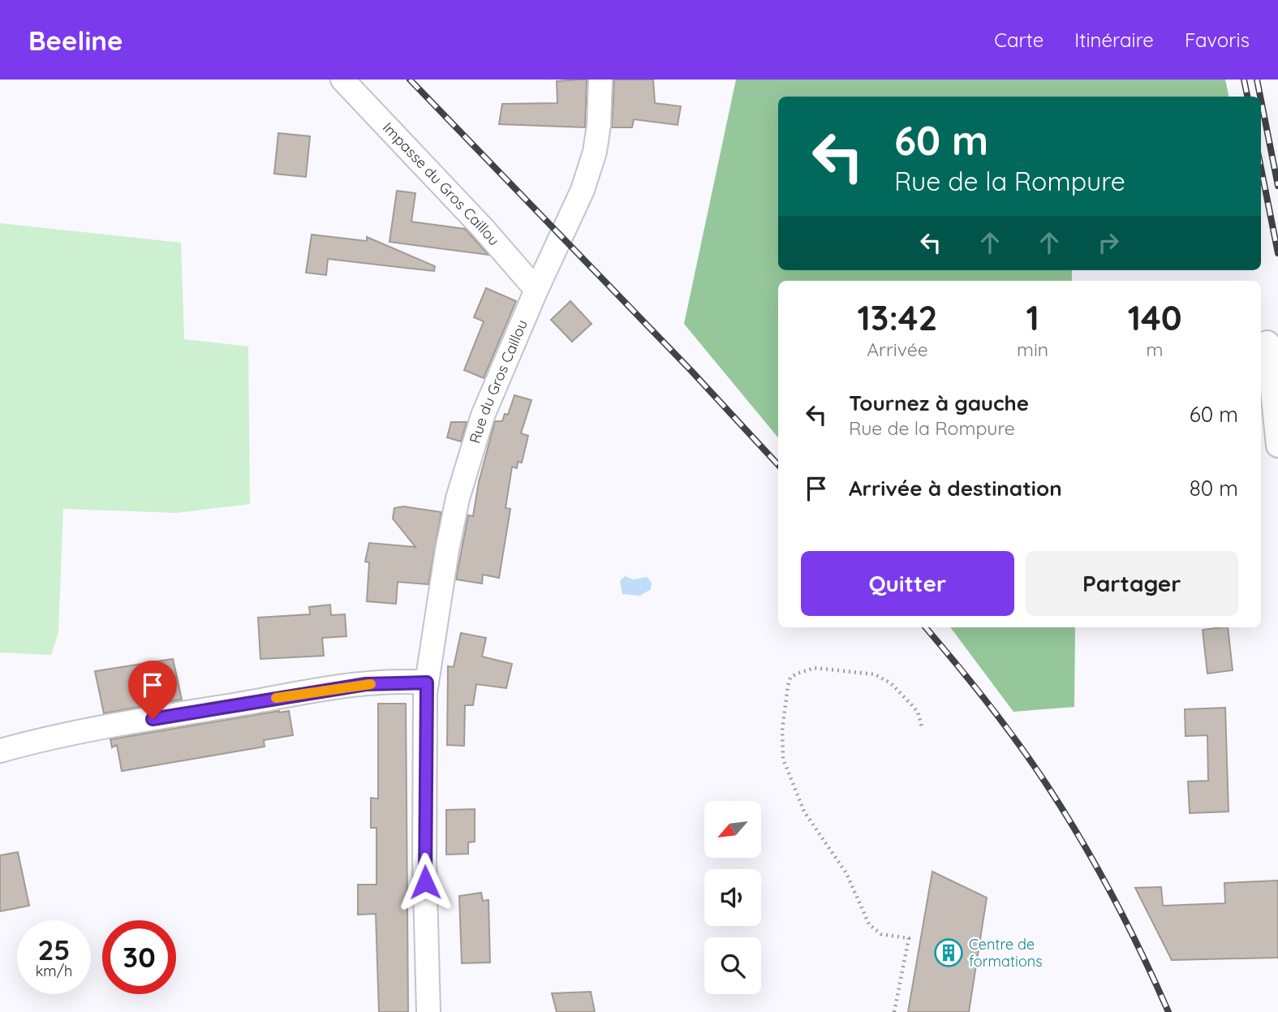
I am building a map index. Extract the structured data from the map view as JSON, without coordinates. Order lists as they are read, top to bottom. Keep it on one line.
{"streets":{"street":["Impasse du Gros Caillou","Rue du Gros Caillou"]},"crossings":[["Impasse du Gros Caillou","Rue du Gros Caillou"]],"places":{"building":["Centre de formations"]},"north":"bottom left","page":{"header":"Beeline","nav":["Carte","Itinéraire","Favoris"],"turn":["60 m","Rue de la Rompure"],"eta":["13:42","Arrivée","1","min","140","m"],"list":[{"name":"Tournez à gauche","note":"Rue de la Rompure","value":"60 m"},{"name":"Arrivée à destination","value":"80 m"}],"buttons":["Quitter","Partager"],"speed":"25 km/h","limit":"30"}}
